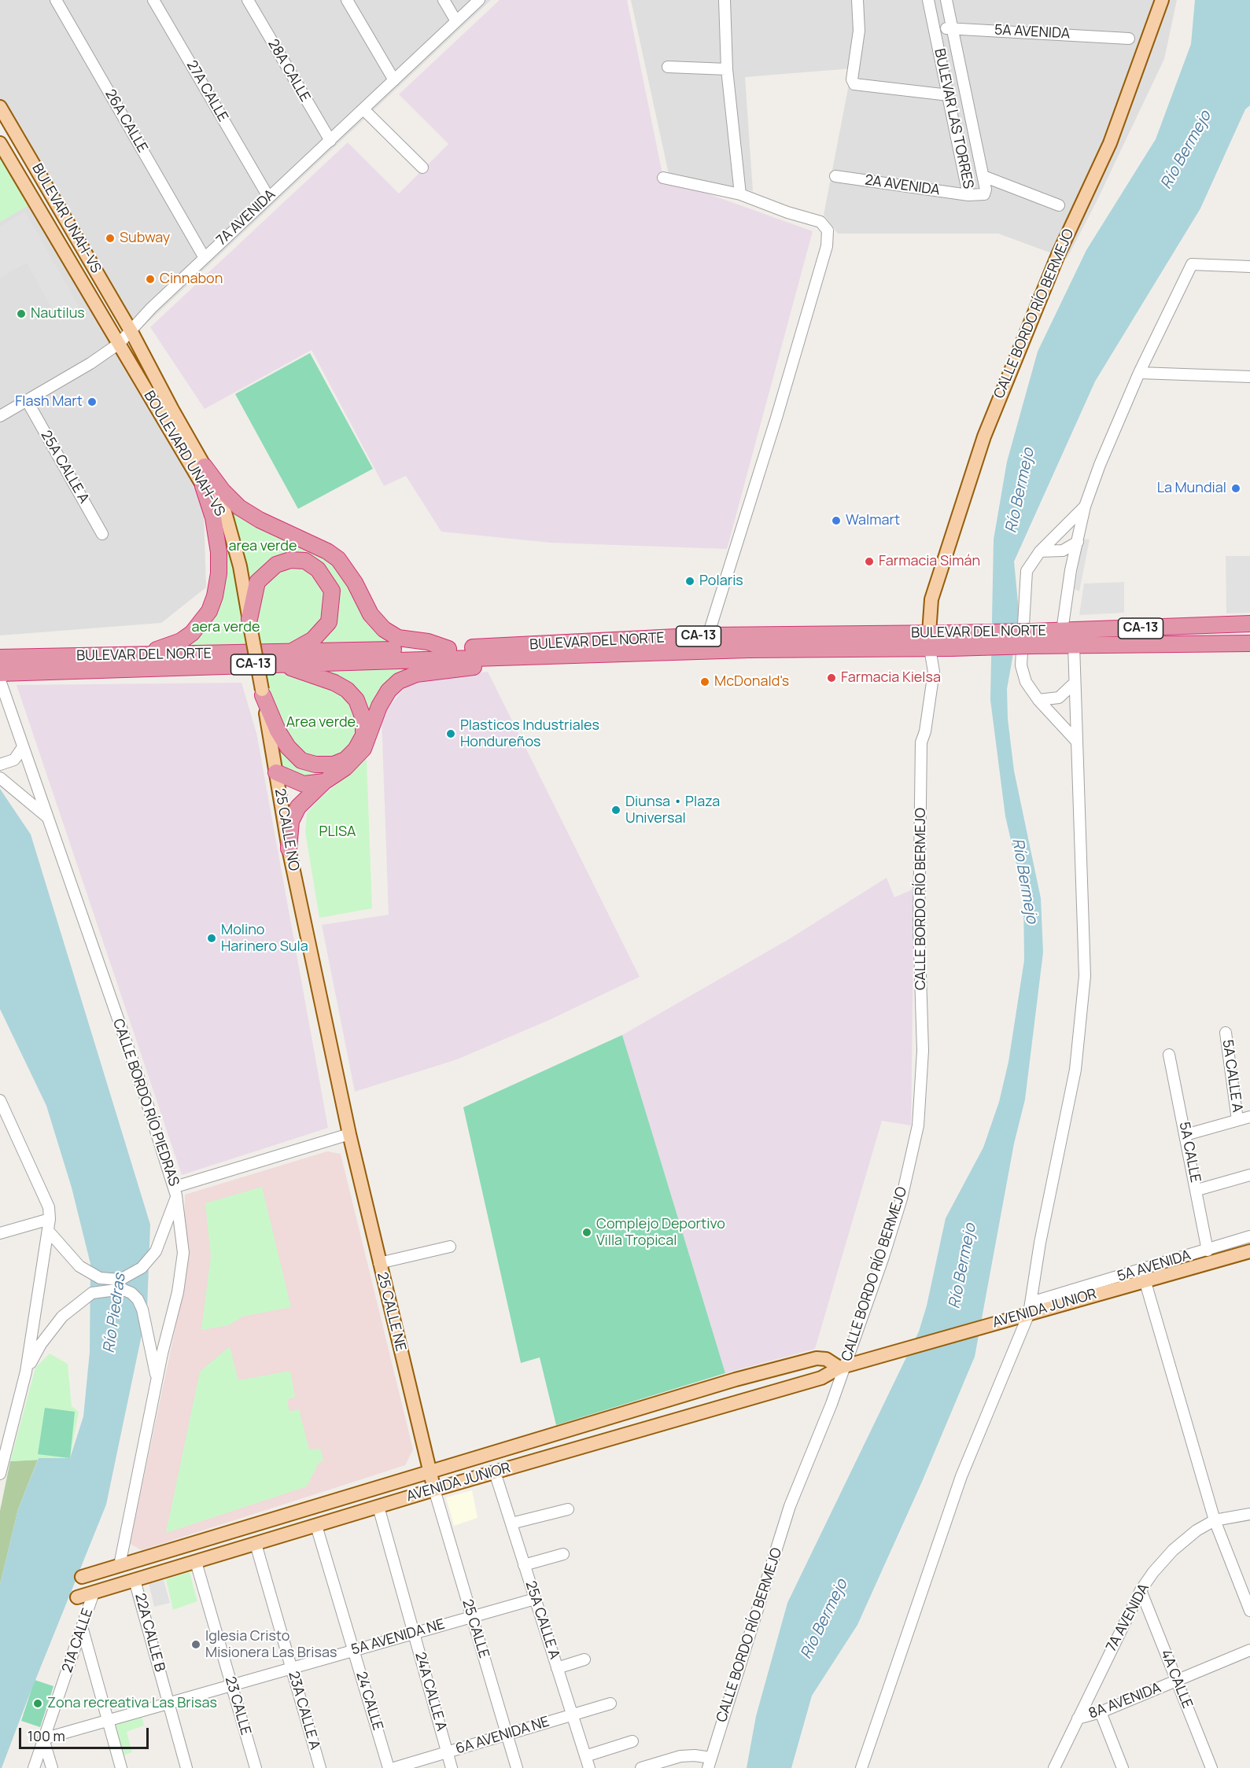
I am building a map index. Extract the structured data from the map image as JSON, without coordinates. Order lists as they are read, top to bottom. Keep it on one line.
{"streets":{"highway":["CA-13","BULEVAR DEL NORTE"],"main road":["BULEVAR UNAH-VS","CALLE BORDO RÍO BERMEJO","BOULEVARD UNAH-VS","25 CALLE NO","AVENIDA JUNIOR","25 CALLE NE"],"street":["5A AVENIDA","28A CALLE","27A CALLE","BULEVAR LAS TORRES","26A CALLE","2A AVENIDA","7A AVENIDA","25A CALLE A","5A CALLE A","CALLE BORDO RÍO PIEDRAS","5A CALLE","25 CALLE","22A CALLE B","5A AVENIDA NE","21A CALLE","4A CALLE","24A CALLE A","24 CALLE","8A AVENIDA","23 CALLE","23A CALLE A","6A AVENIDA NE"]},"crossings":[["5A AVENIDA","BULEVAR LAS TORRES"],["5A AVENIDA","5A CALLE"],["5A AVENIDA","AVENIDA JUNIOR"],["28A CALLE","7A AVENIDA"],["27A CALLE","7A AVENIDA"],["BULEVAR LAS TORRES","2A AVENIDA"],["26A CALLE","7A AVENIDA"],["7A AVENIDA","BULEVAR UNAH-VS"],["7A AVENIDA","BOULEVARD UNAH-VS"],["7A AVENIDA","25A CALLE A"],["7A AVENIDA","4A CALLE"],["7A AVENIDA","8A AVENIDA"],["BULEVAR UNAH-VS","BOULEVARD UNAH-VS"],["CALLE BORDO RÍO BERMEJO","BULEVAR DEL NORTE"],["CALLE BORDO RÍO BERMEJO","AVENIDA JUNIOR"],["BOULEVARD UNAH-VS","25 CALLE NO"],["25A CALLE A","AVENIDA JUNIOR"],["25A CALLE A","5A AVENIDA NE"],["25A CALLE A","6A AVENIDA NE"],["25 CALLE NO","25 CALLE NE"],["CALLE BORDO RÍO PIEDRAS","AVENIDA JUNIOR"],["AVENIDA JUNIOR","25 CALLE NE"],["AVENIDA JUNIOR","25 CALLE"],["AVENIDA JUNIOR","22A CALLE B"],["AVENIDA JUNIOR","21A CALLE"],["AVENIDA JUNIOR","24A CALLE A"],["AVENIDA JUNIOR","24 CALLE"],["AVENIDA JUNIOR","23 CALLE"],["AVENIDA JUNIOR","23A CALLE A"],["25 CALLE NE","25 CALLE"],["25 CALLE","5A AVENIDA NE"],["25 CALLE","6A AVENIDA NE"],["22A CALLE B","5A AVENIDA NE"],["5A AVENIDA NE","21A CALLE"],["5A AVENIDA NE","24A CALLE A"],["5A AVENIDA NE","24 CALLE"],["5A AVENIDA NE","23 CALLE"],["5A AVENIDA NE","23A CALLE A"],["4A CALLE","8A AVENIDA"],["24A CALLE A","6A AVENIDA NE"]],"water":["Río Bermejo","Río Piedras"],"parks":["area verde","aera verde","Area verde.","PLISA"],"places":["Subway","Cinnabon","Nautilus","Flash Mart","La Mundial","Walmart","Farmacia Simán","Polaris","Farmacia Kielsa","McDonald's","Plasticos Industriales Hondureños","Diunsa • Plaza Universal","Molino Harinero Sula","Complejo Deportivo Villa Tropical","Iglesia Cristo Misionera Las Brisas","Zona recreativa Las Brisas"],"scale_bar":"100 m"}
